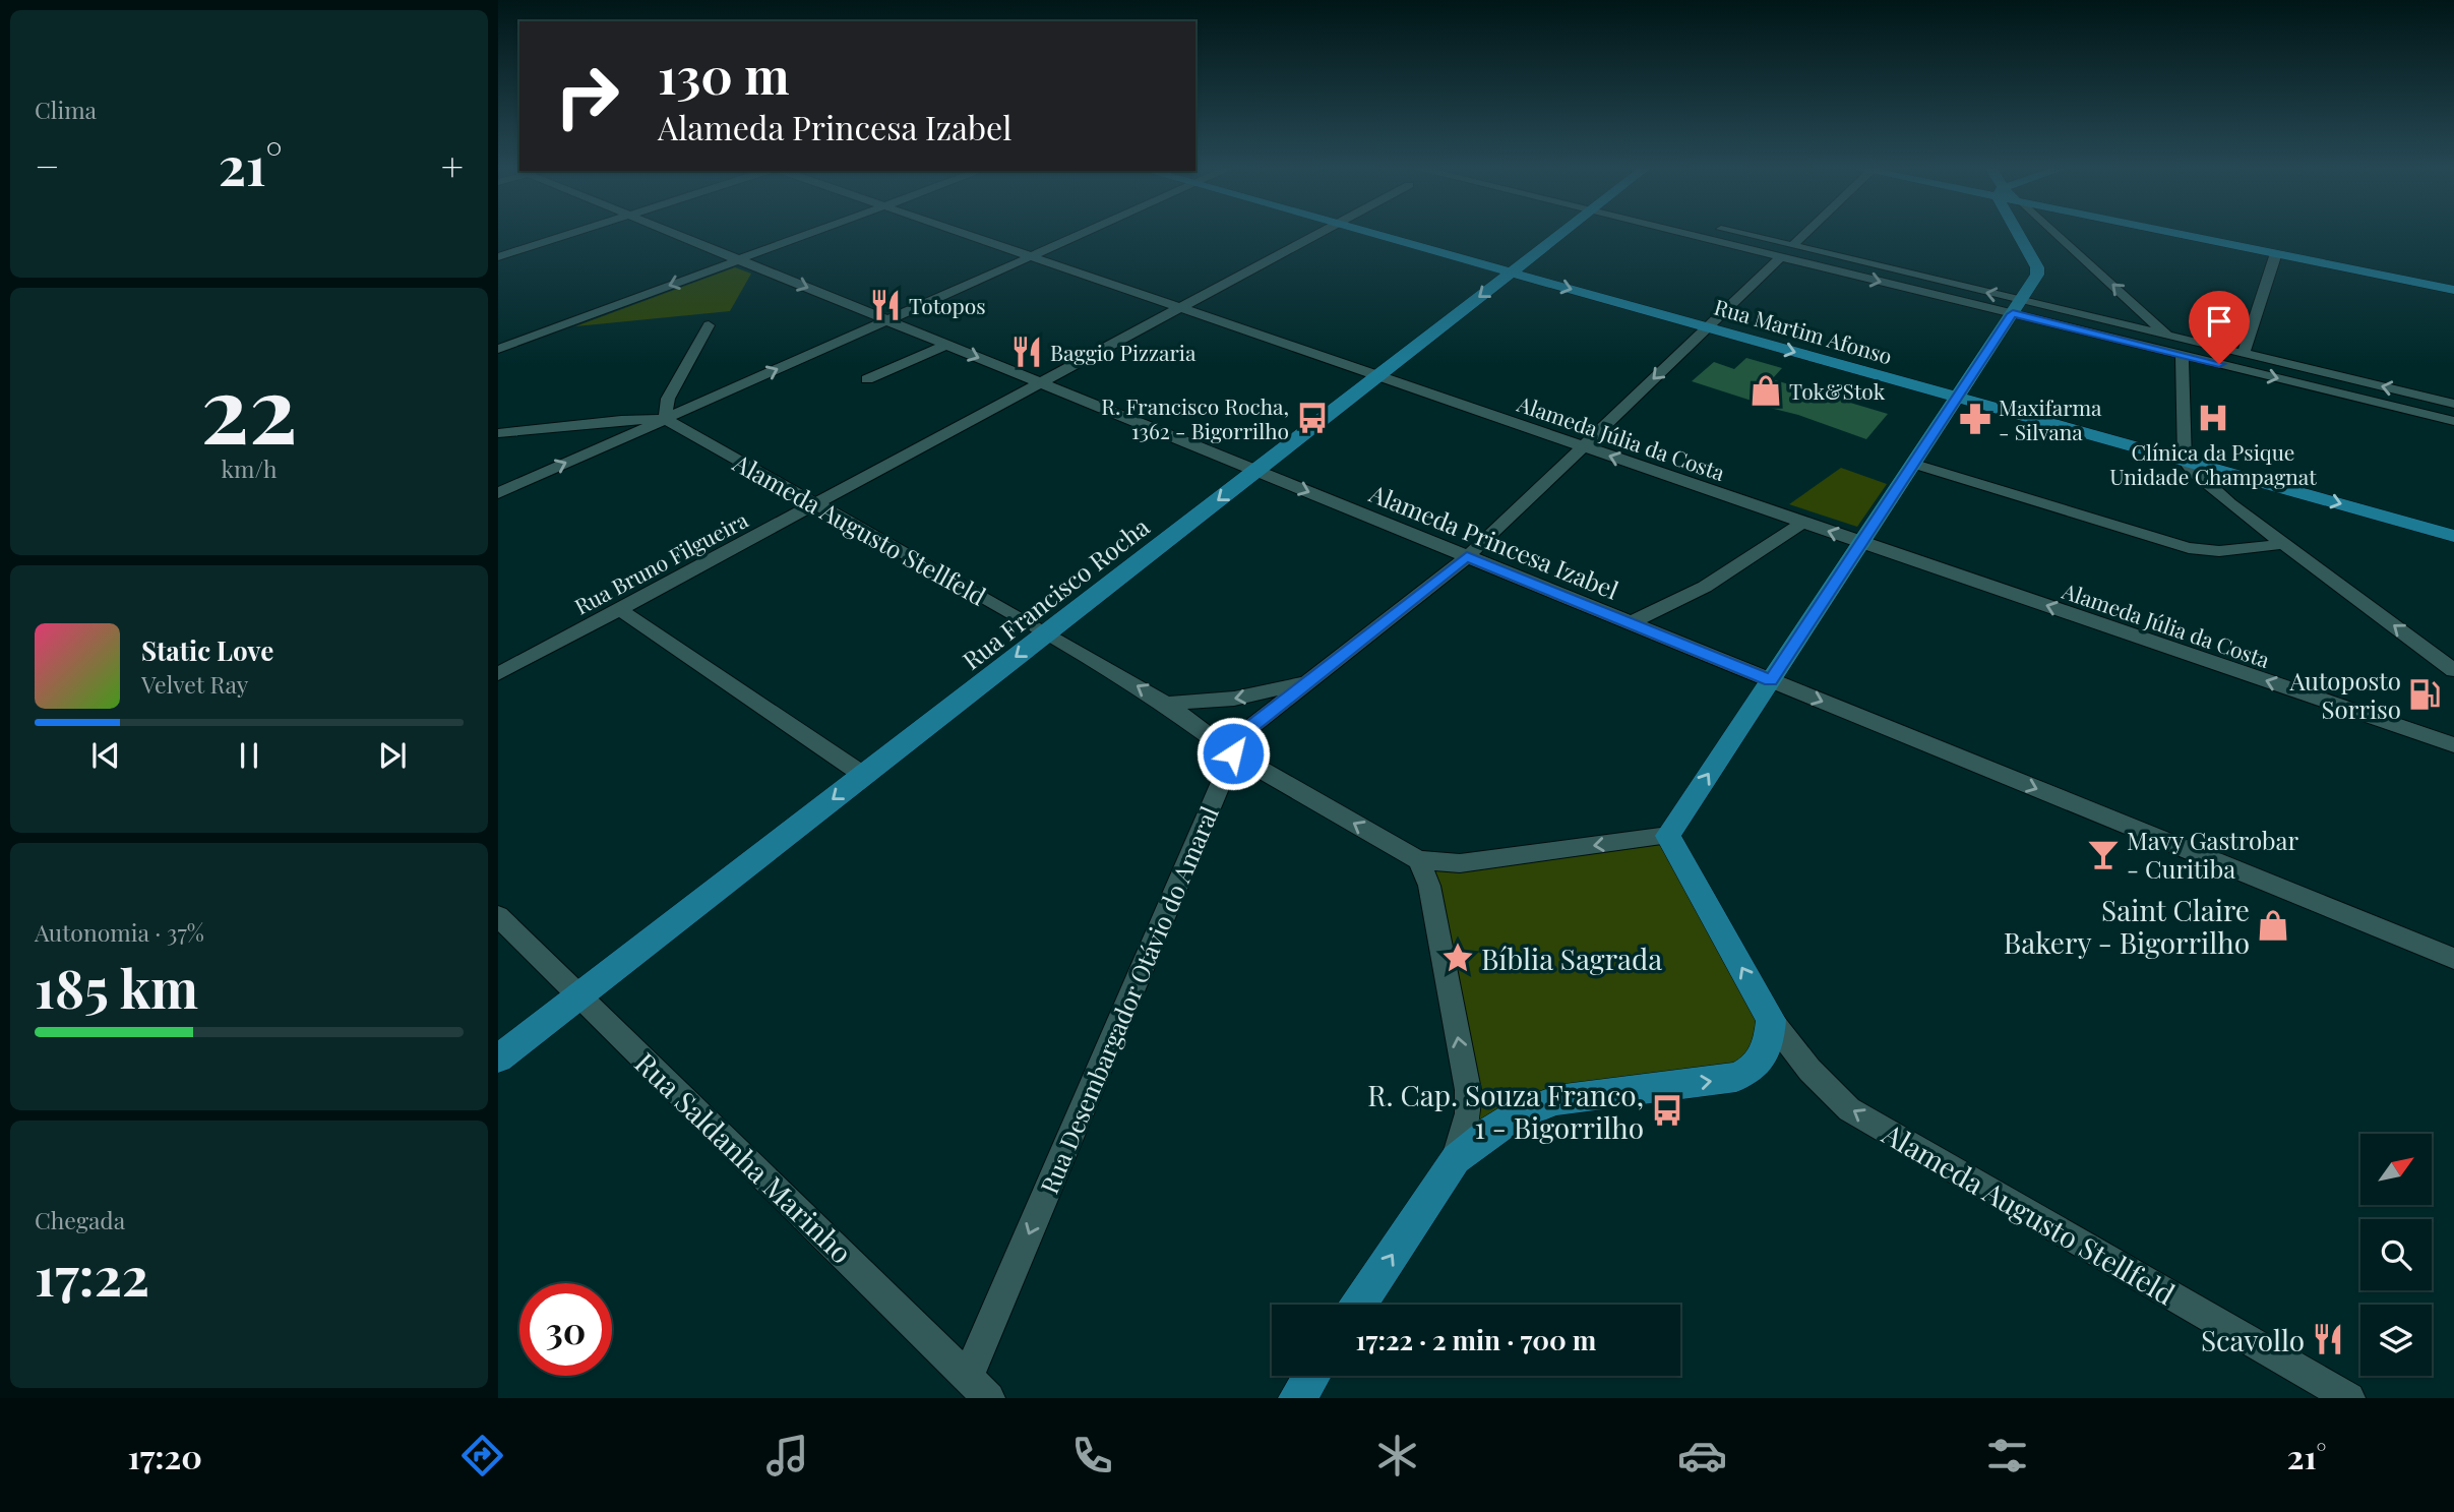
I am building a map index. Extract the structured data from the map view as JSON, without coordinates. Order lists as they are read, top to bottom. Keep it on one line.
{"streets":{"main road":["Rua Martim Afonso","Rua Francisco Rocha"],"street":["Alameda Júlia da Costa","Alameda Augusto Stellfeld","Alameda Princesa Izabel","Rua Bruno Filgueira","Rua Desembargador Otávio do Amaral","Rua Saldanha Marinho"]},"crossings":[["Rua Martim Afonso","Rua Francisco Rocha"],["Rua Martim Afonso","Rua Desembargador Otávio do Amaral"],["Alameda Júlia da Costa","Rua Bruno Filgueira"],["Alameda Júlia da Costa","Rua Francisco Rocha"],["Alameda Júlia da Costa","Rua Desembargador Otávio do Amaral"],["Alameda Augusto Stellfeld","Rua Bruno Filgueira"],["Alameda Augusto Stellfeld","Rua Francisco Rocha"],["Alameda Augusto Stellfeld","Rua Desembargador Otávio do Amaral"],["Alameda Princesa Izabel","Rua Bruno Filgueira"],["Alameda Princesa Izabel","Rua Francisco Rocha"],["Alameda Princesa Izabel","Rua Desembargador Otávio do Amaral"],["Rua Francisco Rocha","Rua Saldanha Marinho"],["Rua Desembargador Otávio do Amaral","Rua Saldanha Marinho"]],"one_way":["Rua Martim Afonso","Alameda Augusto Stellfeld","Alameda Princesa Izabel","Rua Francisco Rocha","Rua Desembargador Otávio do Amaral"],"places":{"restaurant":["Totopos","Baggio Pizzaria","Scavollo"],"shop":["Tok&Stok","Saint Claire Bakery - Bigorrilho"],"bus stop":["R. Francisco Rocha, 1362 - Bigorrilho","R. Cap. Souza Franco, 1 - Bigorrilho"],"hospital":["Clínica da Psique Unidade Champagnat"],"pharmacy":["Maxifarma - Silvana"],"fuel station":["Autoposto Sorriso"],"bar":["Mavy Gastrobar - Curitiba"],"place":["Bíblia Sagrada"]},"north":"top right","page":{"tile":["Clima",["22","km/h"],["Autonomia · 37%","185 km"],["Chegada","17:22"]],"turn":["130 m","Alameda Princesa Izabel"],"heat":["−","21°","+"],"song":["Static Love","Velvet Ray"],"limit":"30","trip":"17:22 · 2 min · 700 m","tabs":["17:20","21°"]}}
